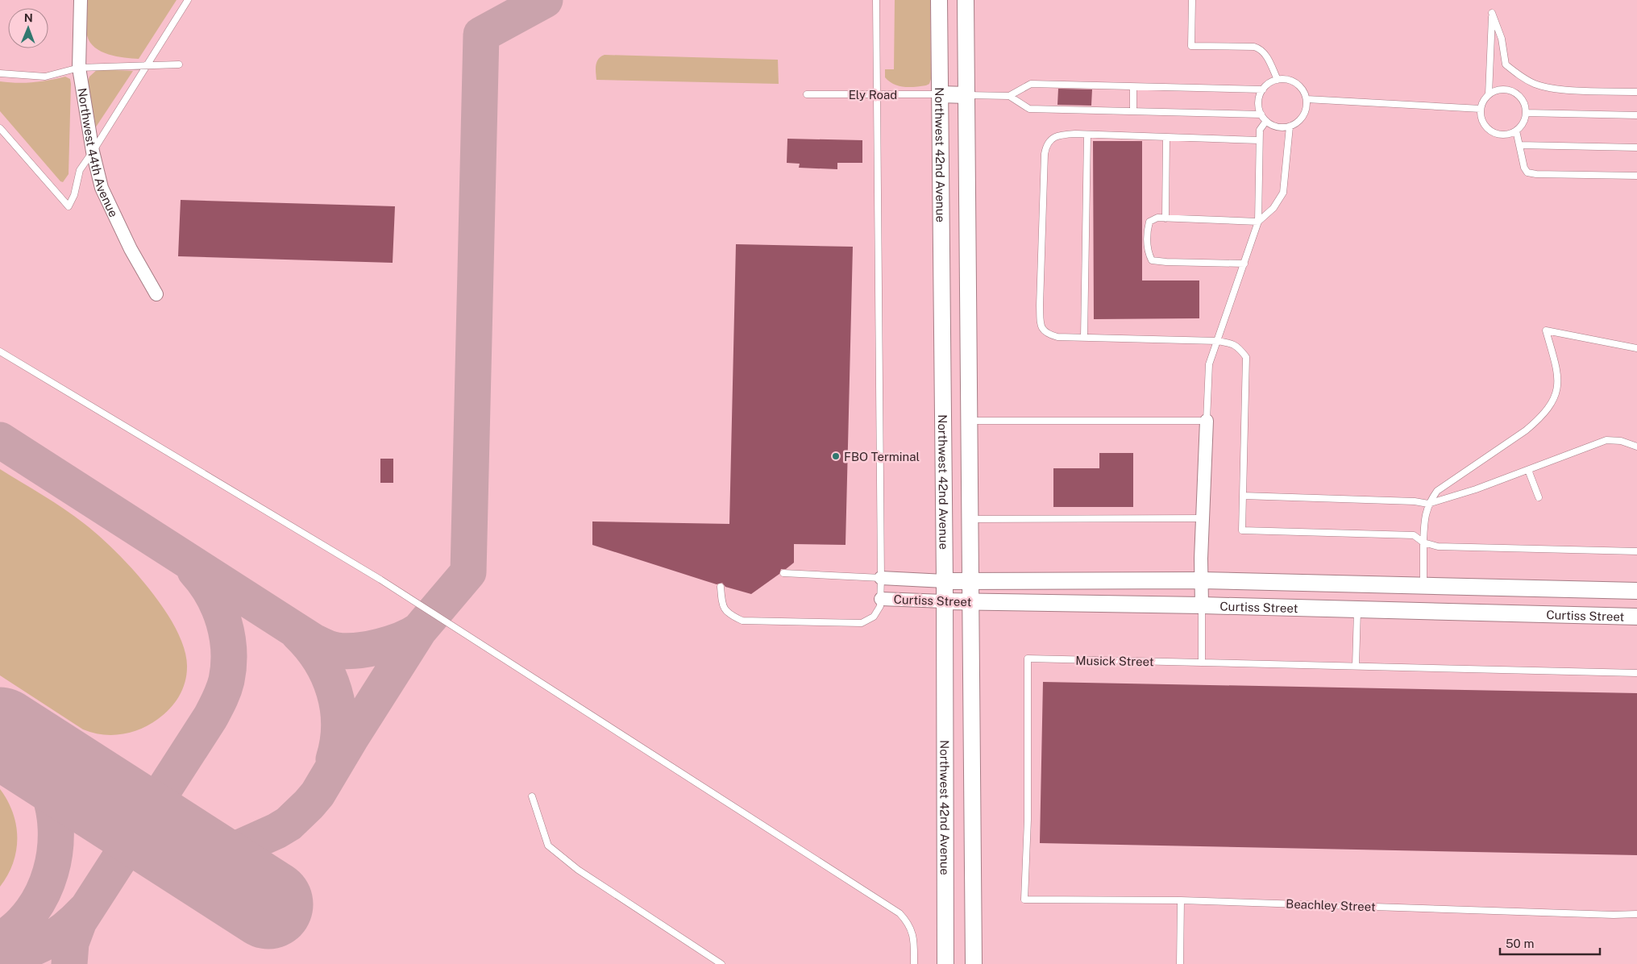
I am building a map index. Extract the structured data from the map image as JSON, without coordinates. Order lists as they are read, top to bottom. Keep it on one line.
{"streets":{"street":["Northwest 44th Avenue","Northwest 42nd Avenue","Curtiss Street"],"lane":["Ely Road","Musick Street","Beachley Street"]},"crossings":[["Ely Road","Northwest 42nd Avenue"],["Northwest 42nd Avenue","Curtiss Street"],["Musick Street","Beachley Street"]],"places":["FBO Terminal"],"scale_bar":"50 m","north":"top"}
